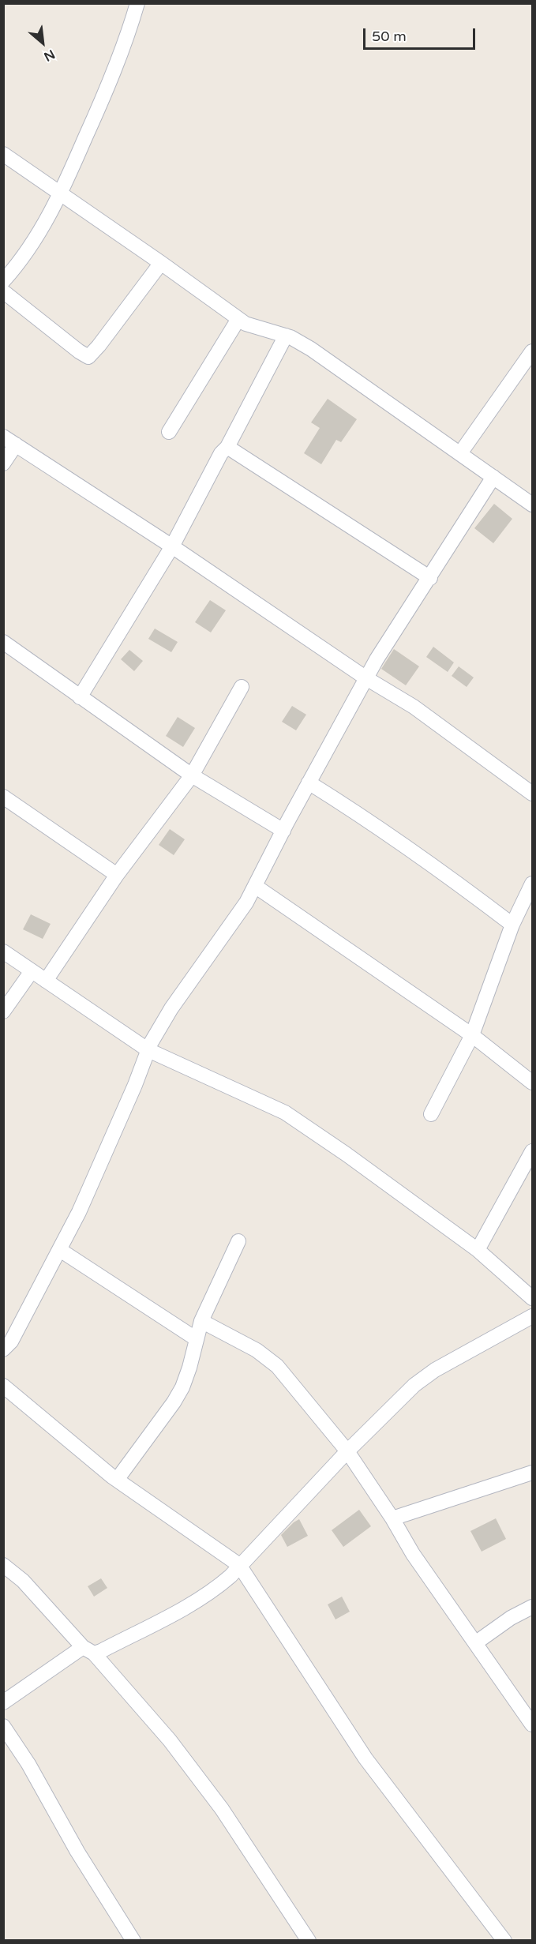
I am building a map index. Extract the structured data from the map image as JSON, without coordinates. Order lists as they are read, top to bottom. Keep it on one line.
{"scale_bar":"50 m","north":"bottom right"}
